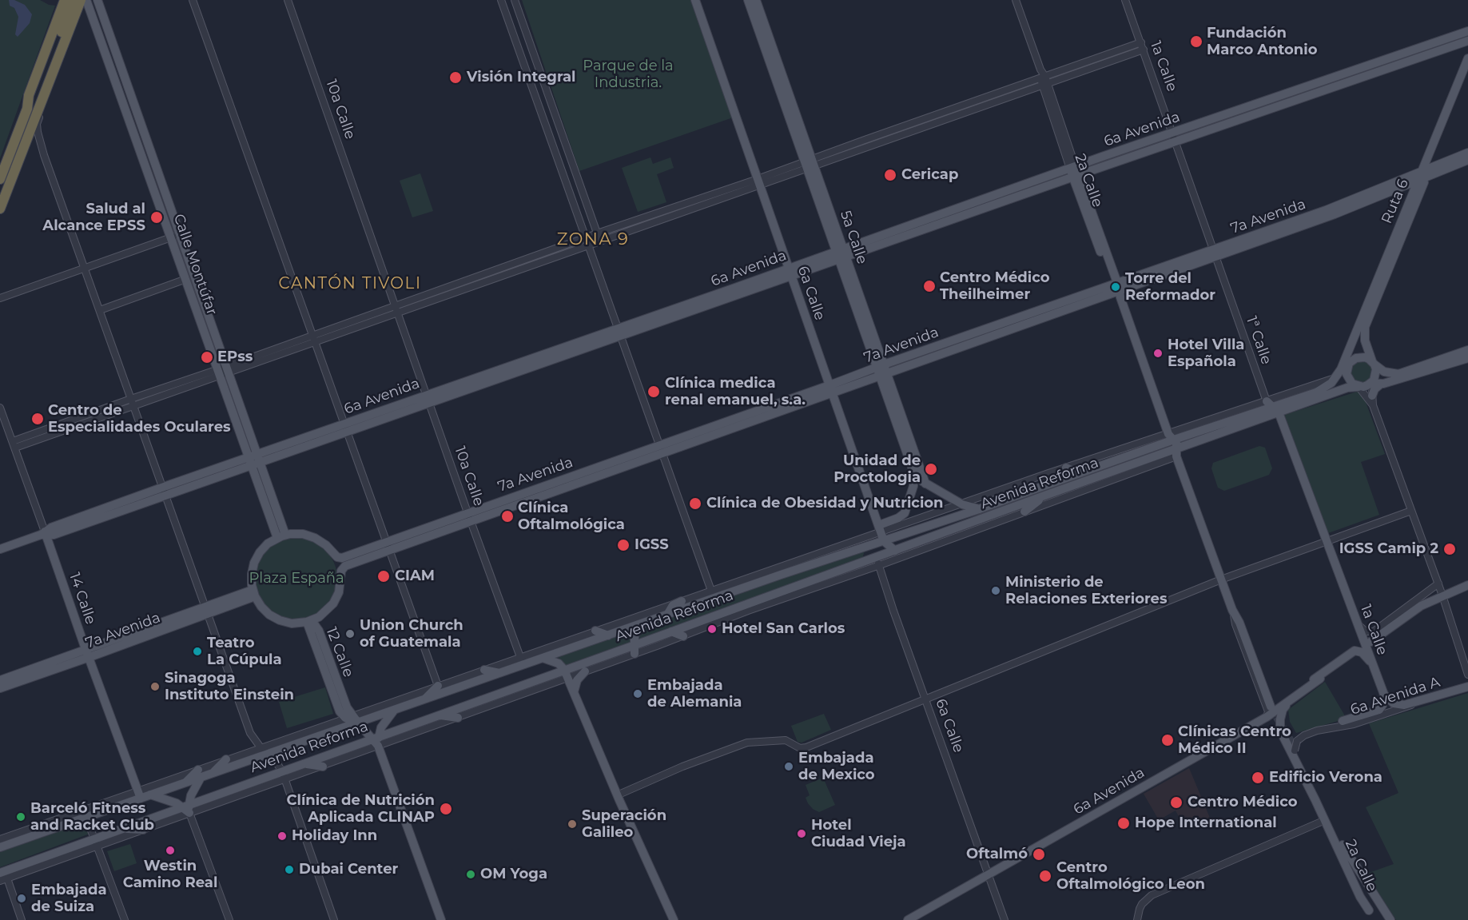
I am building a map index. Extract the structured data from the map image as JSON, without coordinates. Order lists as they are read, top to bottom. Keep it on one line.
{"streets":{"main road":["1a Calle","6a Avenida","2a Calle","Ruta 6","7a Avenida","5a Calle","Calle Montúfar","6a Calle","1ª Calle","Avenida Reforma","14 Calle","12 Calle","6a Avenida A"],"street":["10a Calle"]},"crossings":[["1a Calle","6a Avenida"],["1a Calle","1ª Calle"],["10a Calle","6a Avenida"],["10a Calle","7a Avenida"],["6a Avenida","2a Calle"],["6a Avenida","5a Calle"],["6a Avenida","Calle Montúfar"],["6a Avenida","6a Calle"],["6a Avenida","1ª Calle"],["6a Avenida","14 Calle"],["2a Calle","7a Avenida"],["2a Calle","Avenida Reforma"],["2a Calle","6a Avenida A"],["Ruta 6","7a Avenida"],["Ruta 6","Avenida Reforma"],["7a Avenida","5a Calle"],["7a Avenida","Calle Montúfar"],["7a Avenida","6a Calle"],["7a Avenida","1ª Calle"],["7a Avenida","14 Calle"],["7a Avenida","12 Calle"],["5a Calle","6a Calle"],["5a Calle","Avenida Reforma"],["Calle Montúfar","12 Calle"],["6a Calle","Avenida Reforma"],["1ª Calle","Avenida Reforma"],["Avenida Reforma","12 Calle"]],"districts":["ZONA 9","CANTÓN TIVOLI"],"parks":["Parque de la Industria.","Plaza España"],"places":["Fundación Marco Antonio","Visión Integral","Cericap","Salud al Alcance EPSS","Centro Médico Theilheimer","Torre del Reformador","Hotel Villa Española","EPss","Clínica medica renal emanuel, s.a.","Centro de Especialidades Oculares","Unidad de Proctologia","Clínica de Obesidad y Nutricion","Clínica Oftalmológica","IGSS","IGSS Camip 2","CIAM","Ministerio de Relaciones Exteriores","Hotel San Carlos","Union Church of Guatemala","Teatro La Cúpula","Sinagoga Instituto Einstein","Embajada de Alemania","Clínicas Centro Médico II","Embajada de Mexico","Edificio Verona","Centro Médico","Clínica de Nutrición Aplicada CLINAP","Barceló Fitness and Racket Club","Hope International","Superación Galileo","Hotel Ciudad Vieja","Holiday Inn","Westin Camino Real","Oftalmó","Dubai Center","OM Yoga","Centro Oftalmológico Leon","Embajada de Suiza"]}
